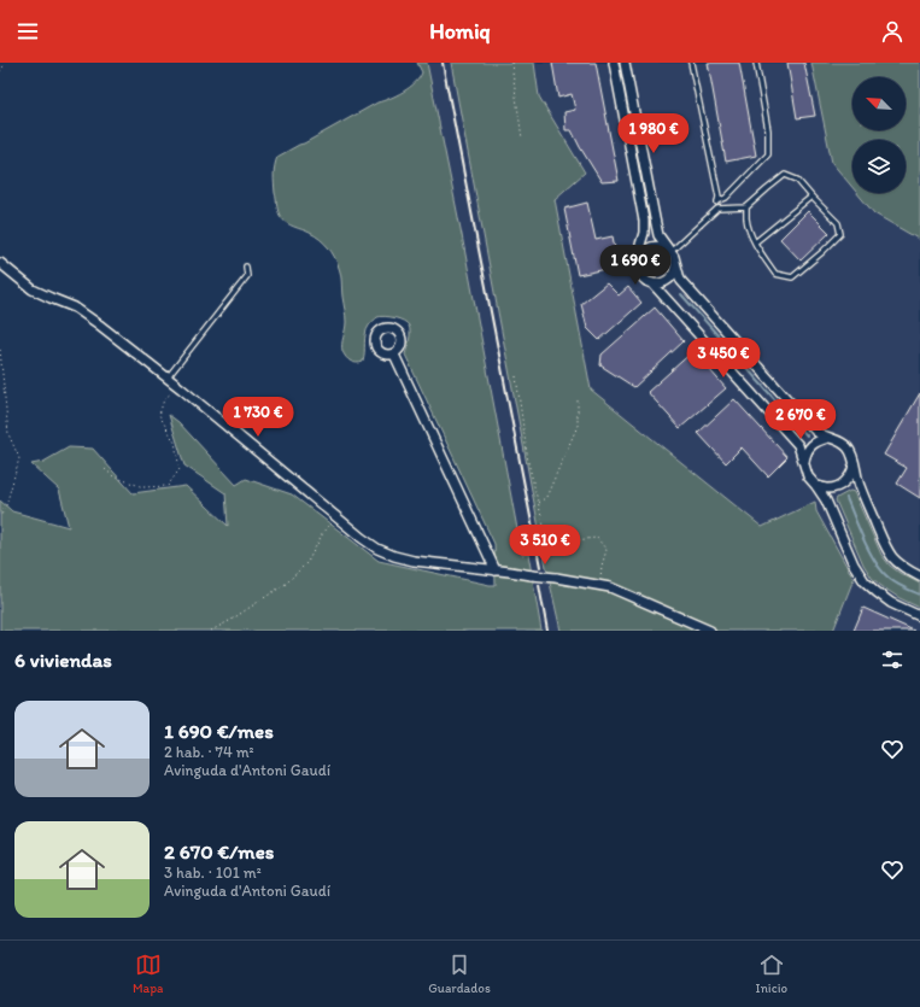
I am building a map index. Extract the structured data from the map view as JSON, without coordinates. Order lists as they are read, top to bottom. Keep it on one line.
{"north":"top left","page":{"header":"Homiq","price":["1 980 €","1 690 €","3 450 €","1 730 €","2 670 €","3 510 €"],"heading":"6 viviendas","list":[{"name":"1 690 €/mes","note":"2 hab. · 74 m² · Avinguda d'Antoni Gaudí"},{"name":"2 670 €/mes","note":"3 hab. · 101 m² · Avinguda d'Antoni Gaudí"}],"tabs":["Mapa","Guardados","Inicio"]}}
